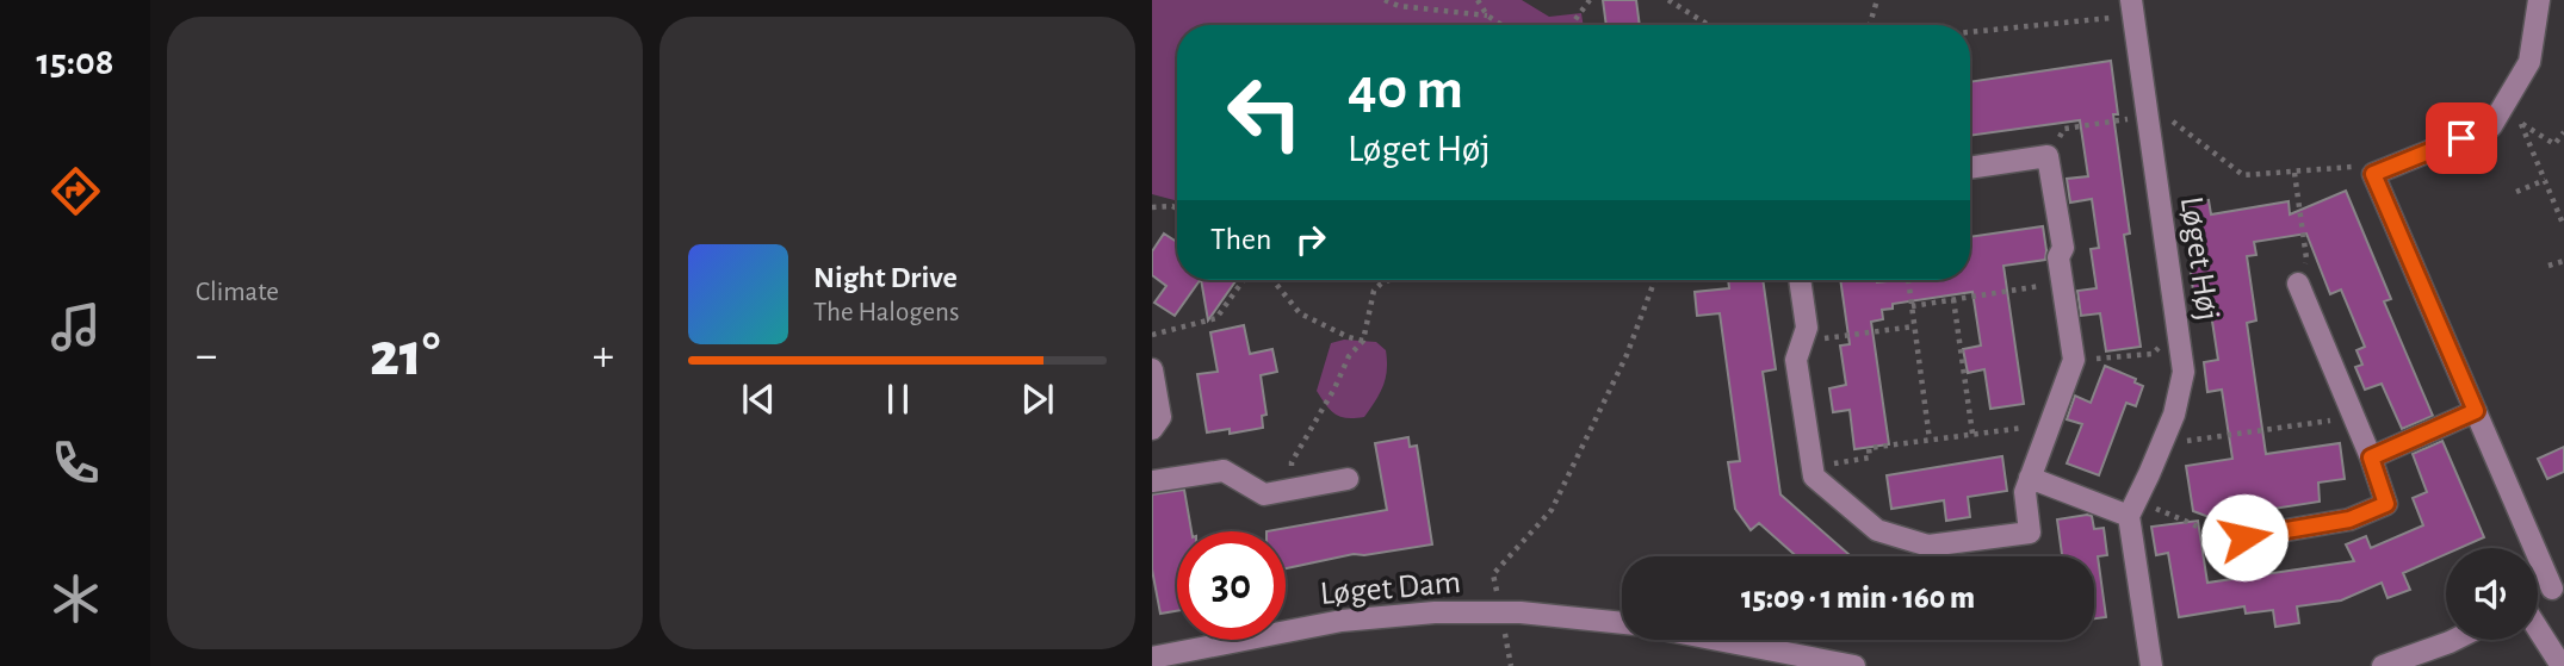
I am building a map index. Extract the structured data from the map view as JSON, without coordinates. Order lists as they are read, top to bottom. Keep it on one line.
{"streets":{"street":["Løget Høj","Løget Dam"]},"page":{"tabs":"15:08","tile":"Climate","turn":["40 m","Løget Høj"],"then":"Then","song":["Night Drive","The Halogens"],"heat":["−","21°","+"],"limit":"30","trip":"15:09 · 1 min · 160 m"}}
